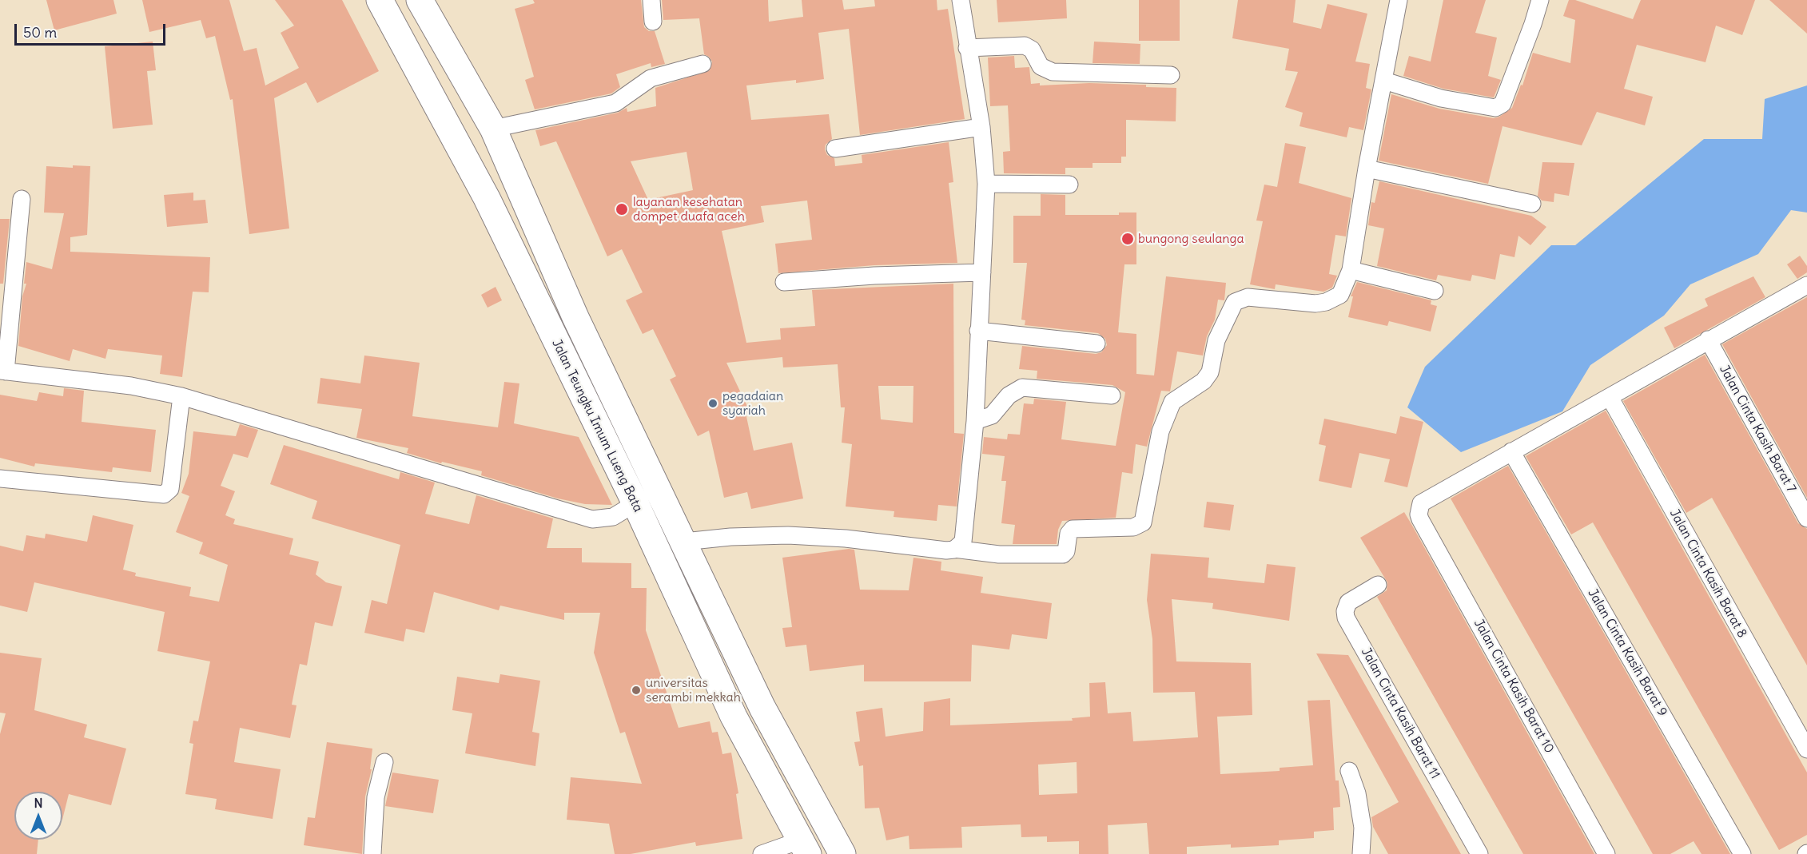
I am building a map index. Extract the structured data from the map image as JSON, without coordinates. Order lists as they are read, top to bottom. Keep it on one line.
{"streets":{"highway":["Jalan Teungku Imum Lueng Bata"],"street":["Jalan Cinta Kasih Barat 7","Jalan Cinta Kasih Barat 8","Jalan Cinta Kasih Barat 9","Jalan Cinta Kasih Barat 10","Jalan Cinta Kasih Barat 11"]},"crossings":[["Jalan Cinta Kasih Barat 9","Jalan Cinta Kasih Barat 10"]],"places":["layanan kesehatan dompet duafa aceh","bungong seulanga","pegadaian syariah","universitas serambi mekkah"],"scale_bar":"50 m","north":"top"}
